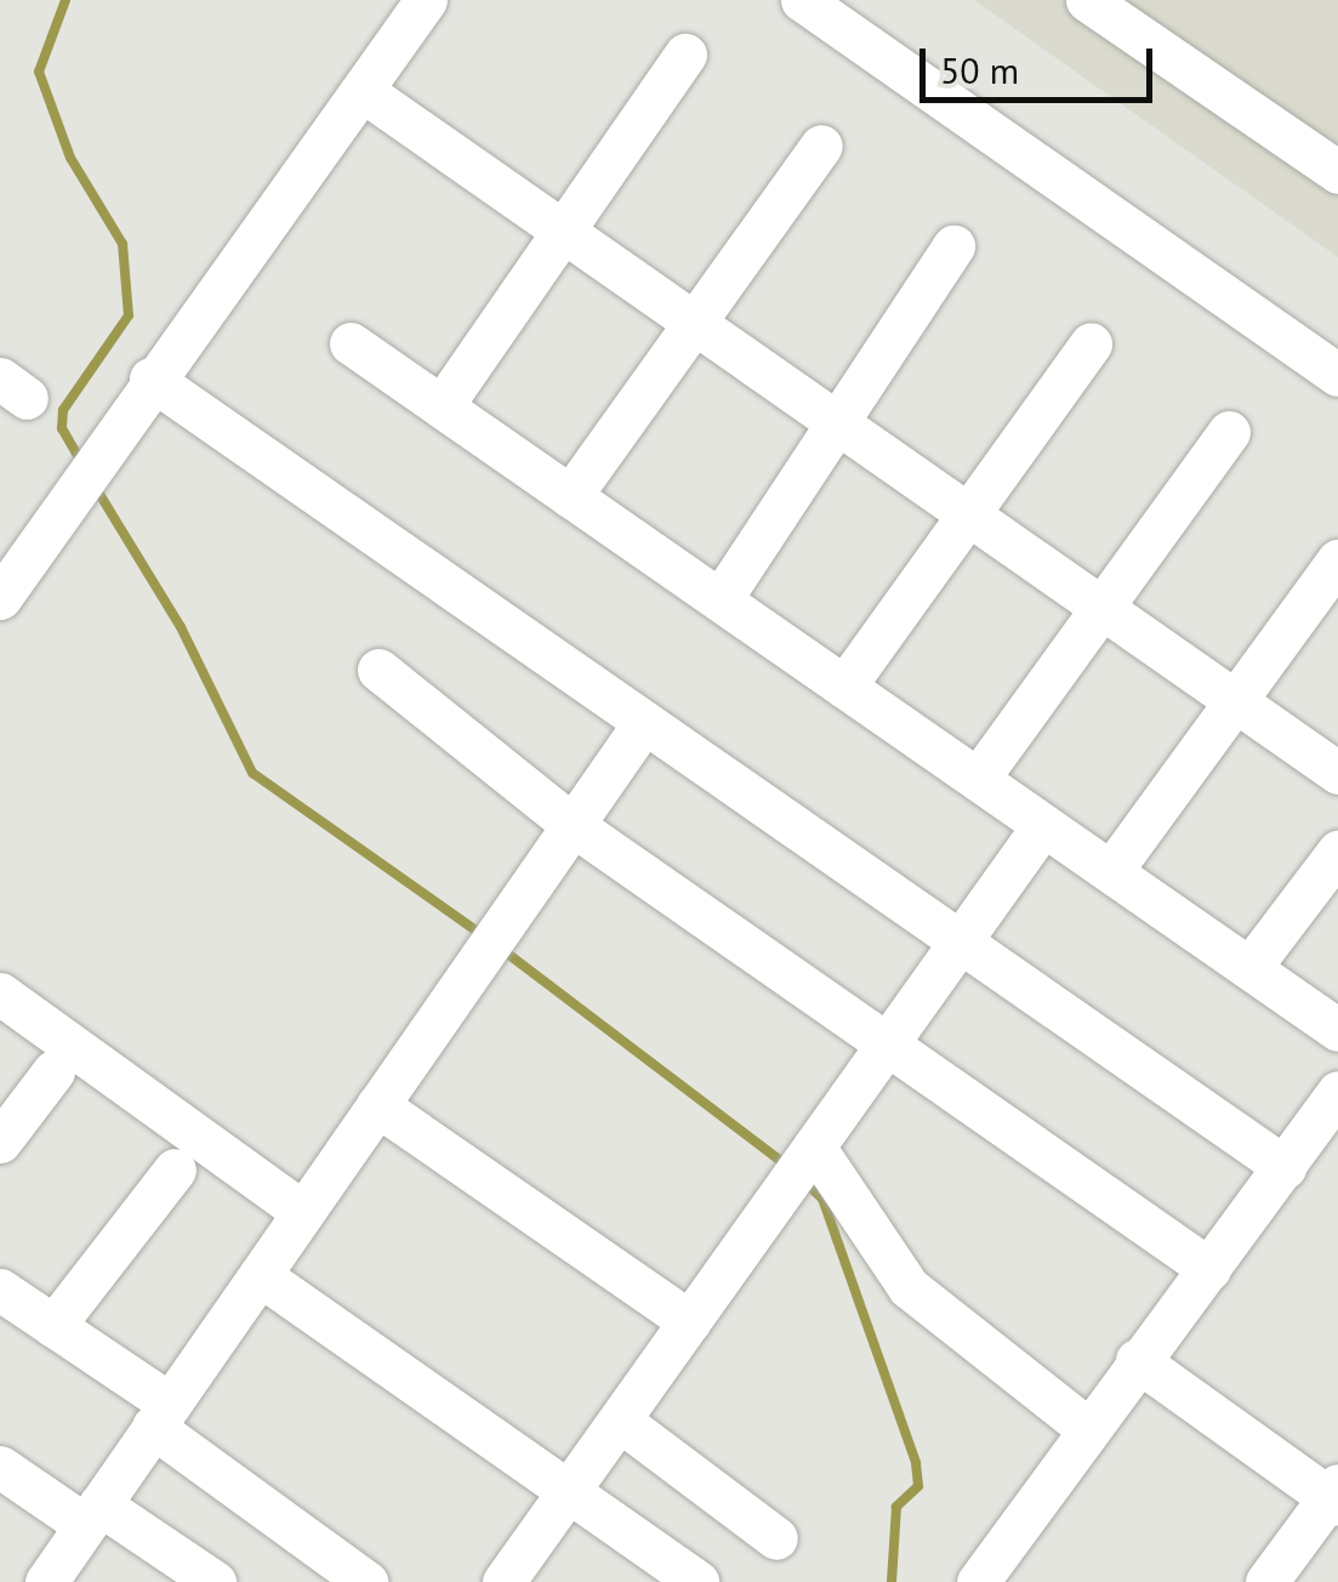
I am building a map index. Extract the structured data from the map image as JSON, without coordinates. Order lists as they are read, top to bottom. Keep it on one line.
{"scale_bar":"50 m"}
